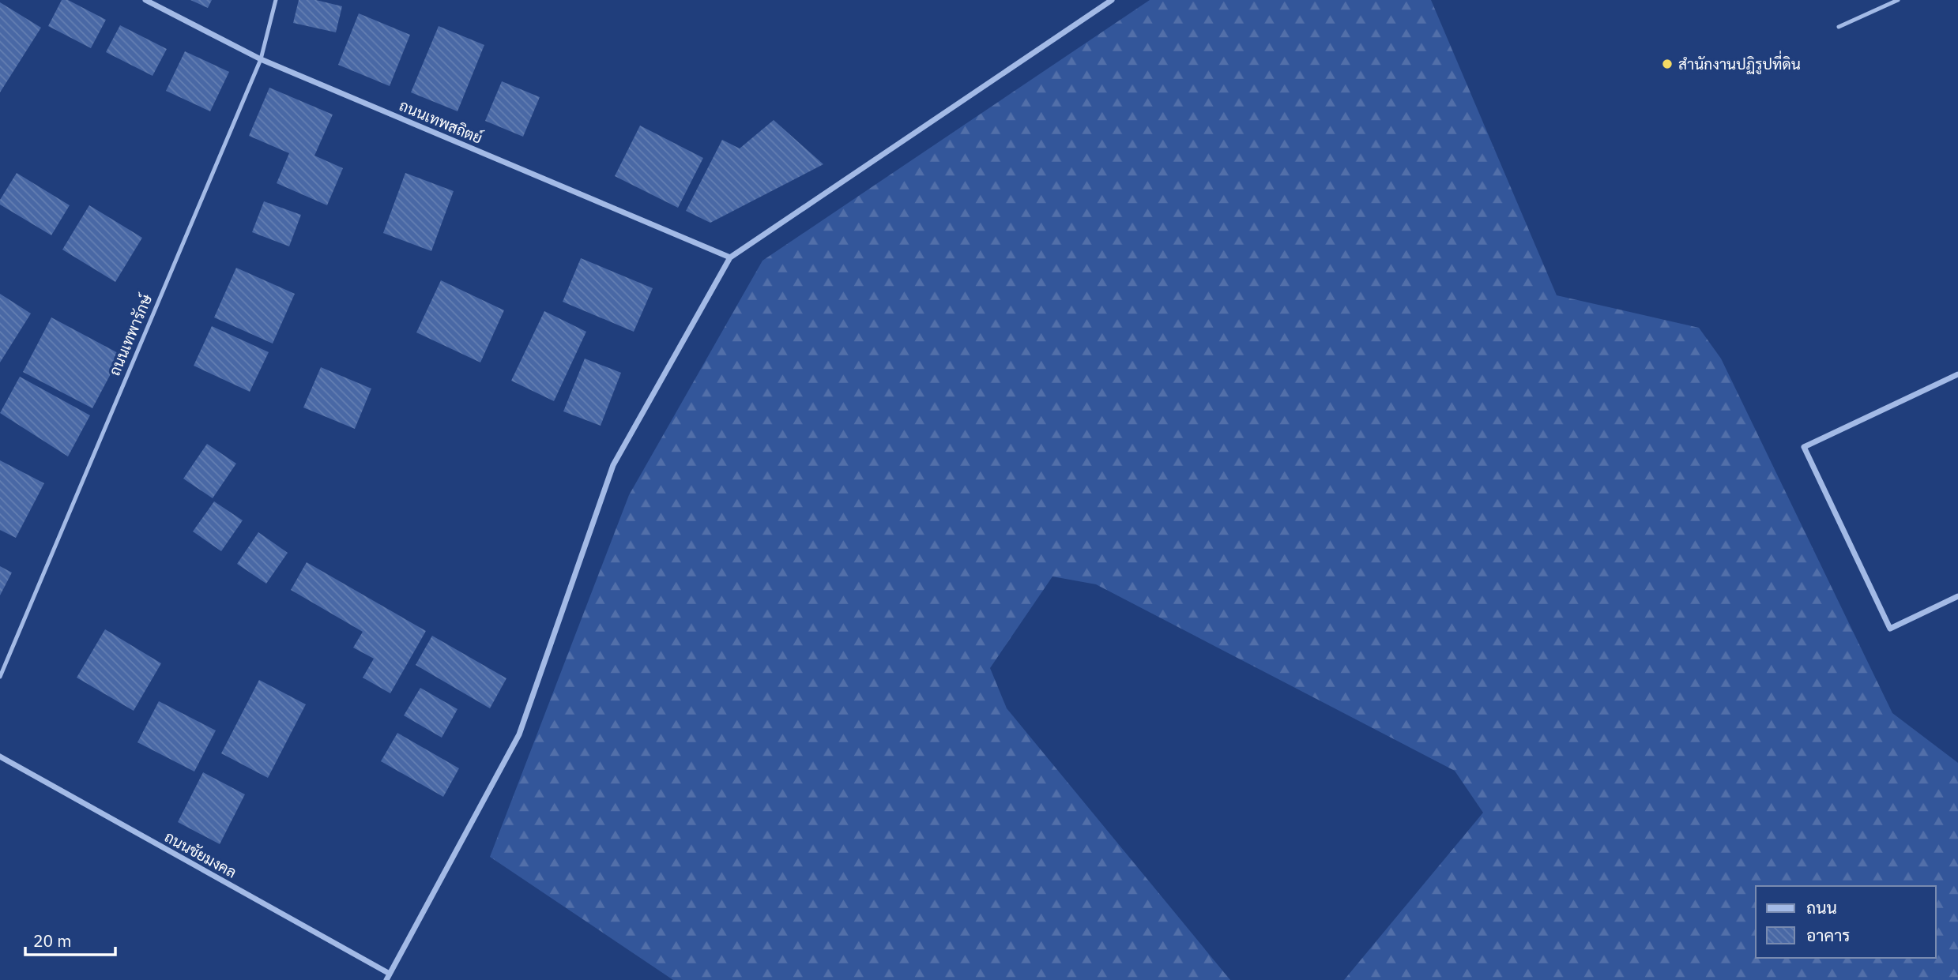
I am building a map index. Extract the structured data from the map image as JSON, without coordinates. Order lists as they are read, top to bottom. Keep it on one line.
{"streets":{"street":["ถนนเทพสถิตย์","ถนนชัยมงคล"],"lane":["ถนนเทพารักษ์"]},"crossings":[["ถนนเทพสถิตย์","ถนนเทพารักษ์"]],"places":["สำนักงานปฏิรูปที่ดิน"],"legend":["ถนน","อาคาร"],"scale_bar":"20 m"}
